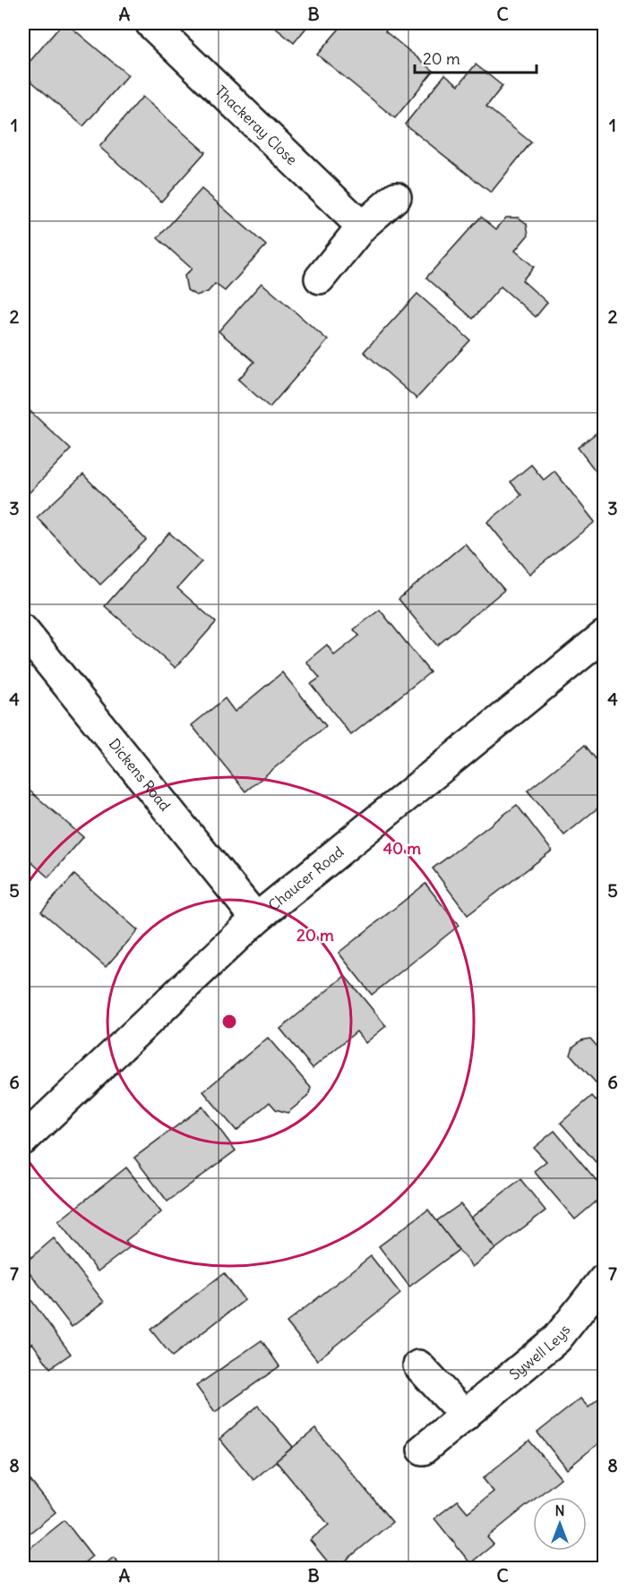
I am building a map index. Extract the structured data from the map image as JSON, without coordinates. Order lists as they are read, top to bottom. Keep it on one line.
{"streets":{"street":["Thackeray Close","Dickens Road","Chaucer Road","Sywell Leys"]},"crossings":[["Dickens Road","Chaucer Road"]],"scale_bar":"20 m","north":"top","grid":{"columns":["A","B","C"],"rows":["1","2","3","4","5","6","7","8"]},"rings":["40 m","20 m"]}
